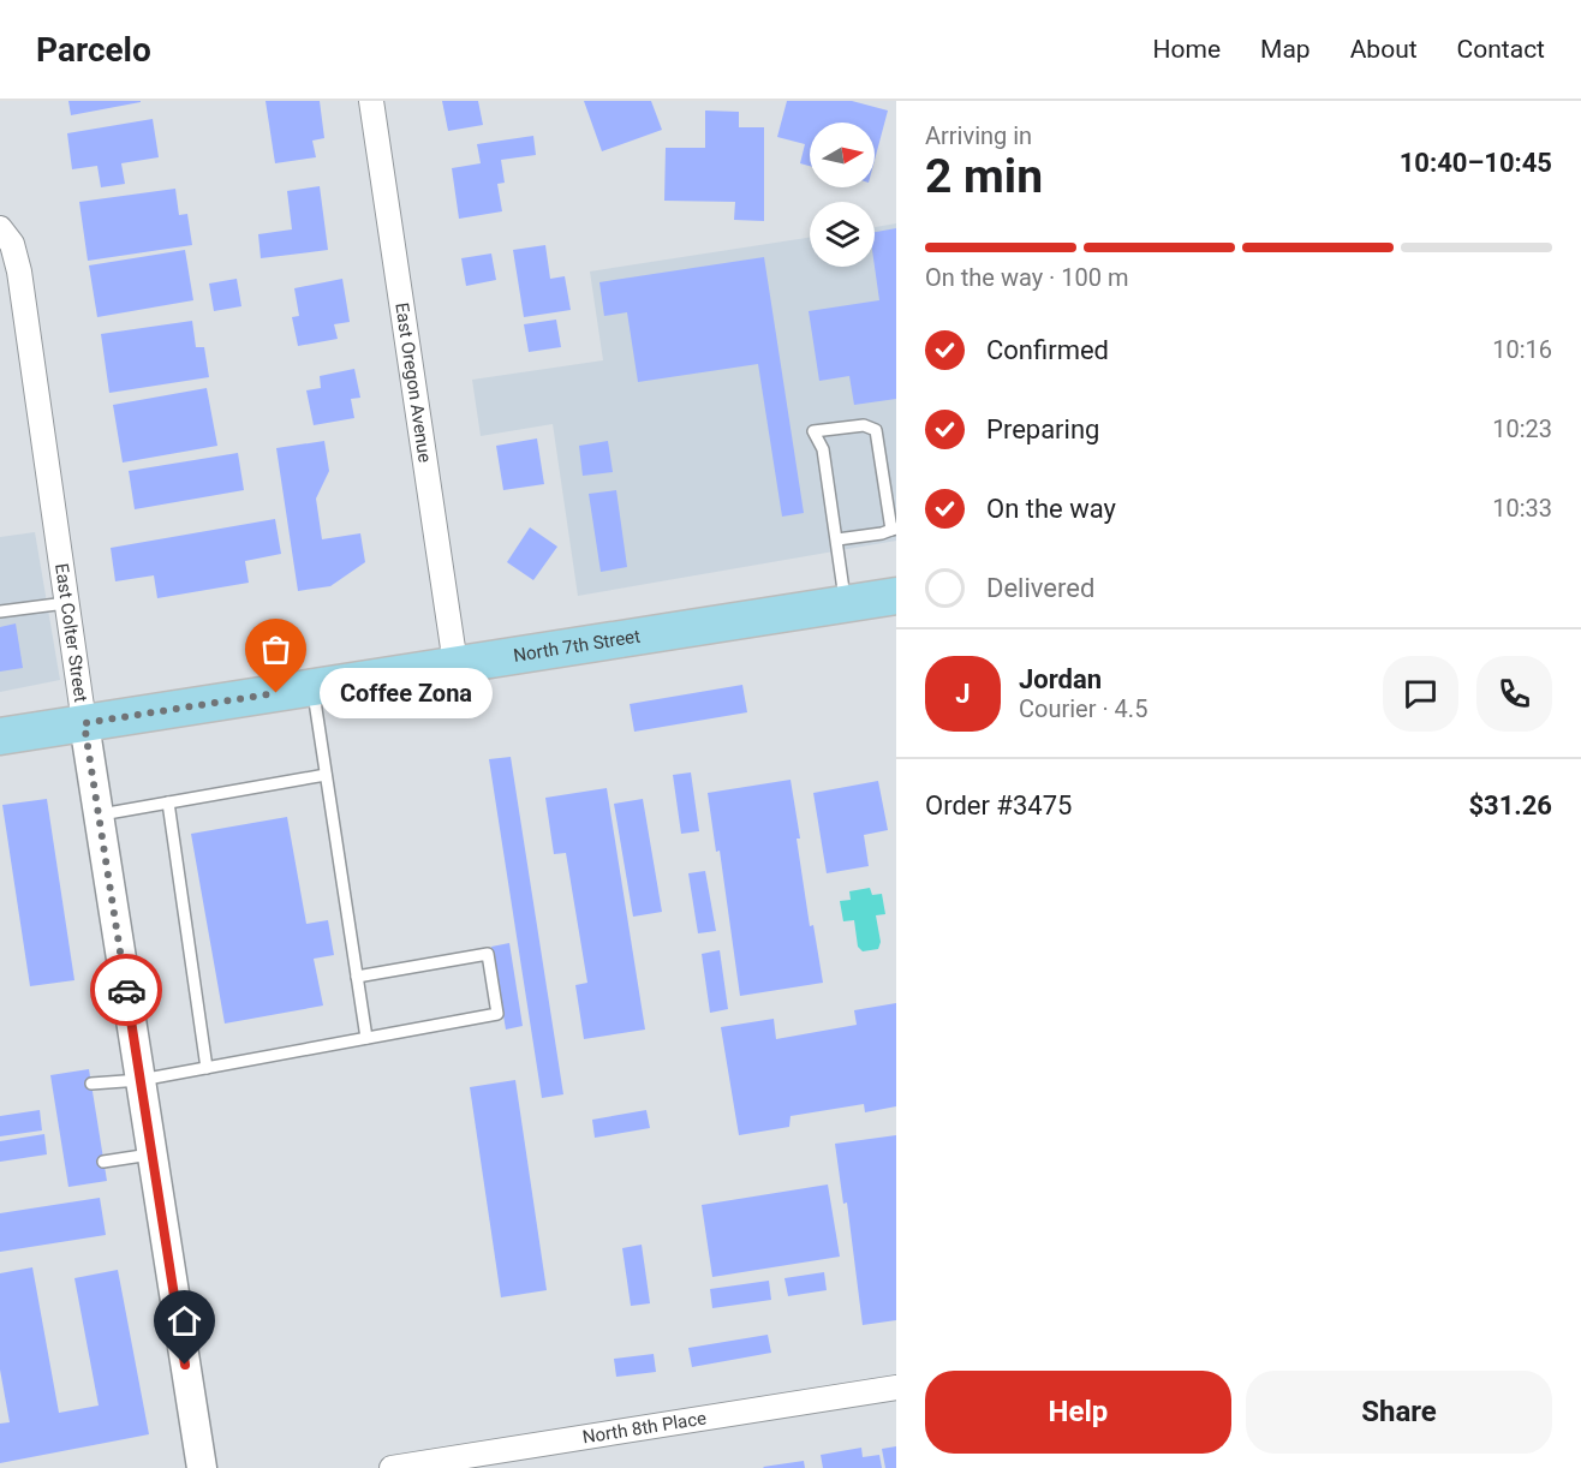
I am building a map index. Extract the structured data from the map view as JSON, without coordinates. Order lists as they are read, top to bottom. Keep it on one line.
{"streets":{"main road":["North 7th Street"],"street":["East Oregon Avenue","East Colter Street","North 8th Place"]},"crossings":[["East Oregon Avenue","North 7th Street"],["East Colter Street","North 7th Street"]],"places":["Coffee Zona"],"north":"right","page":{"header":"Parcelo","nav":["Home","Map","About","Contact"],"heading":["2 min","Arriving in","10:40–10:45"],"panel":["Jordan","Courier · 4.5","Order #3475","$31.26"],"bar":"On the way · 100 m","list":[["Confirmed","10:16"],["Preparing","10:23"],["On the way","10:33"],"Delivered"],"round":"J","bubble":"Coffee Zona","buttons":["Help","Share"]}}
